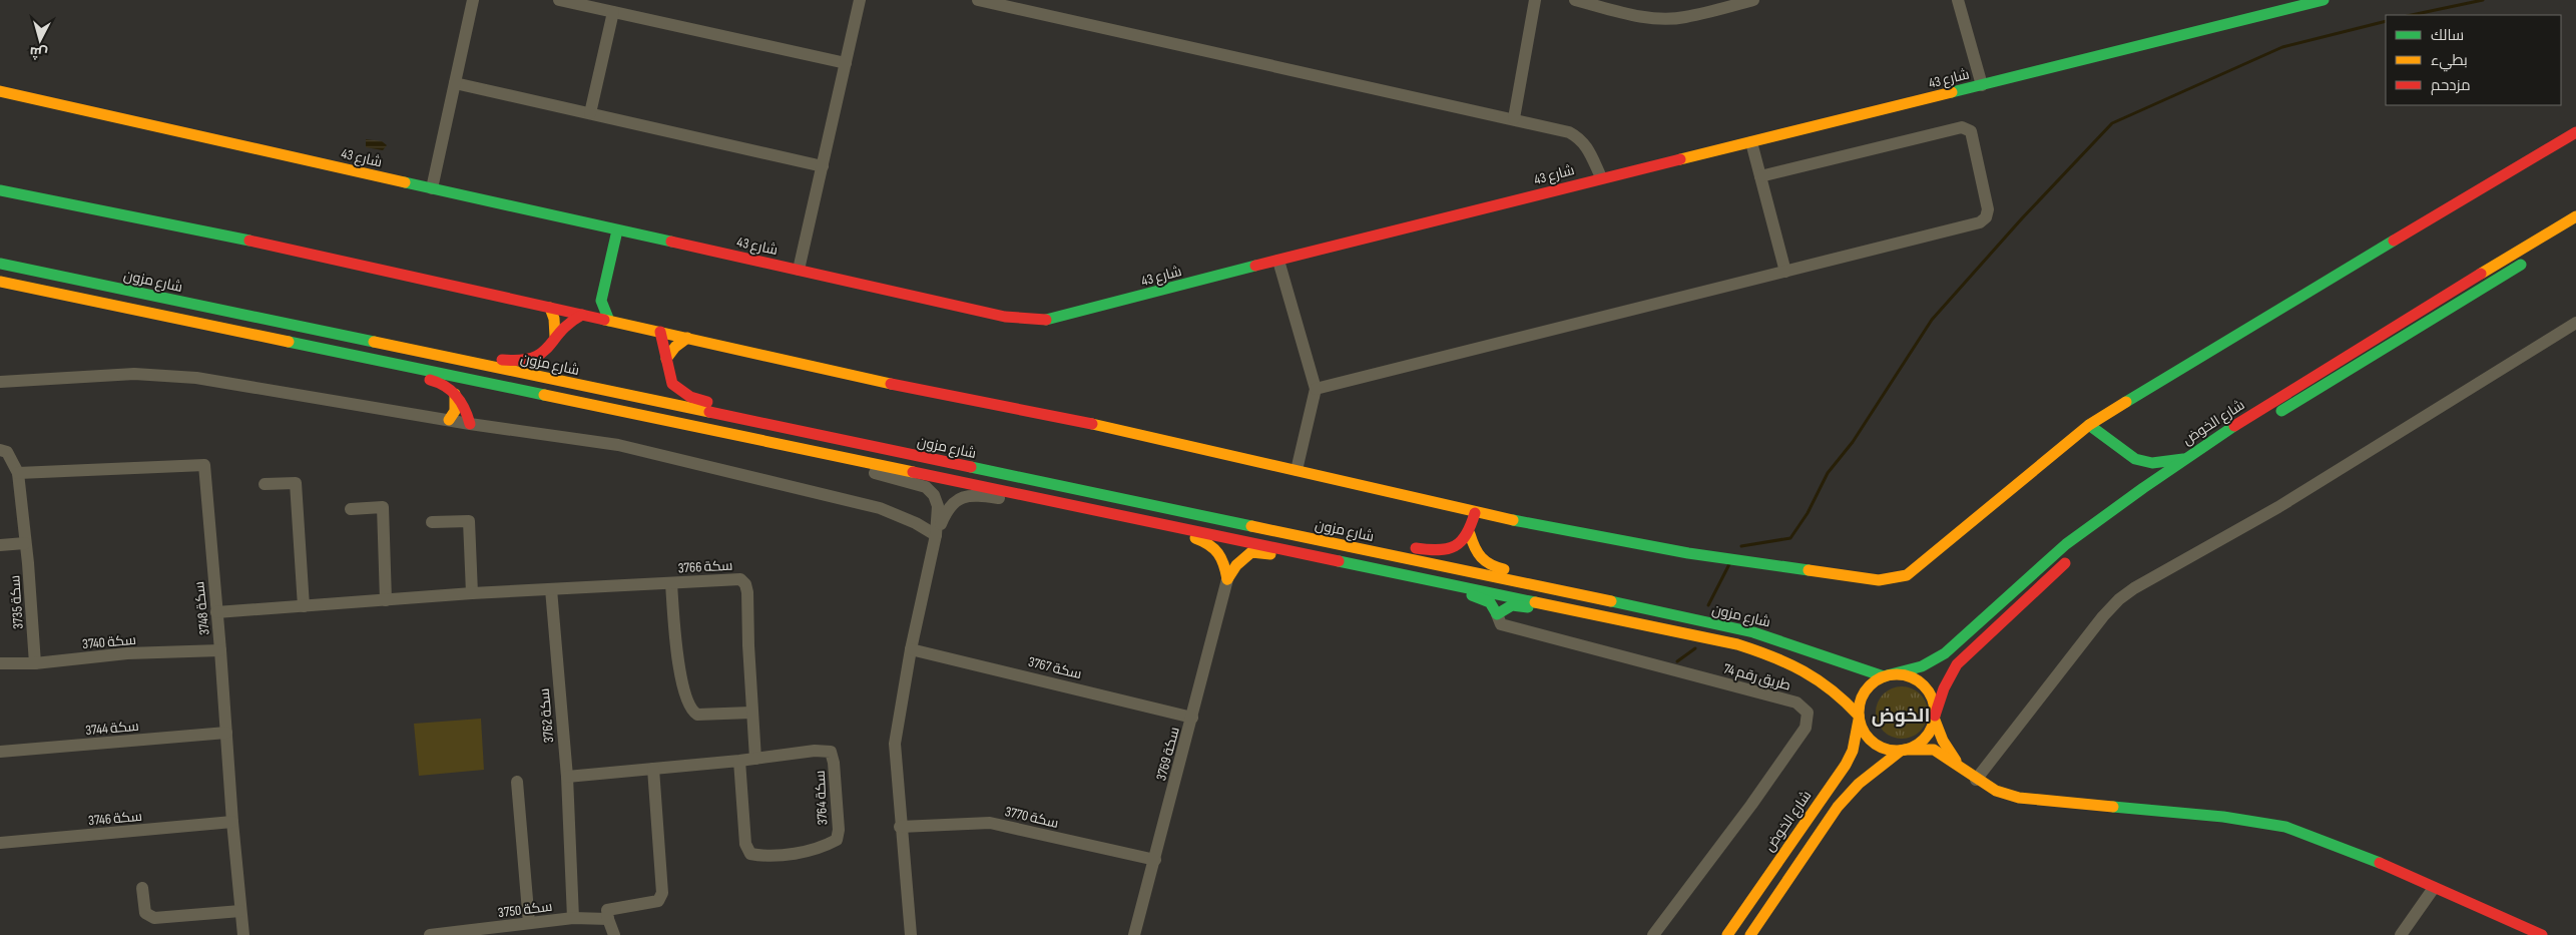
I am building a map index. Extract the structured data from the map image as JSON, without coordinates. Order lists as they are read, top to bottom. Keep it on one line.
{"streets":{"main road":["شارع 43","شارع مزون","شارع الخوض"],"street":["سكة 3766","سكة 3735","سكة 3748","سكة 3740","سكة 3767","طريق رقم 74","سكة 3762","سكة 3744","سكة 3769","سكة 3764","سكة 3770","سكة 3746","سكة 3750"]},"crossings":[["شارع مزون","شارع الخوض"],["سكة 3766","سكة 3762"],["سكة 3766","سكة 3764"],["سكة 3735","سكة 3748"],["سكة 3735","سكة 3740"],["سكة 3748","سكة 3740"],["سكة 3748","سكة 3744"],["سكة 3748","سكة 3746"],["سكة 3767","سكة 3769"],["سكة 3762","سكة 3764"],["سكة 3762","سكة 3750"],["سكة 3769","سكة 3770"]],"districts":["الخوض"],"legend":["سالك","بطيء","مزدحم"],"north":"bottom"}
